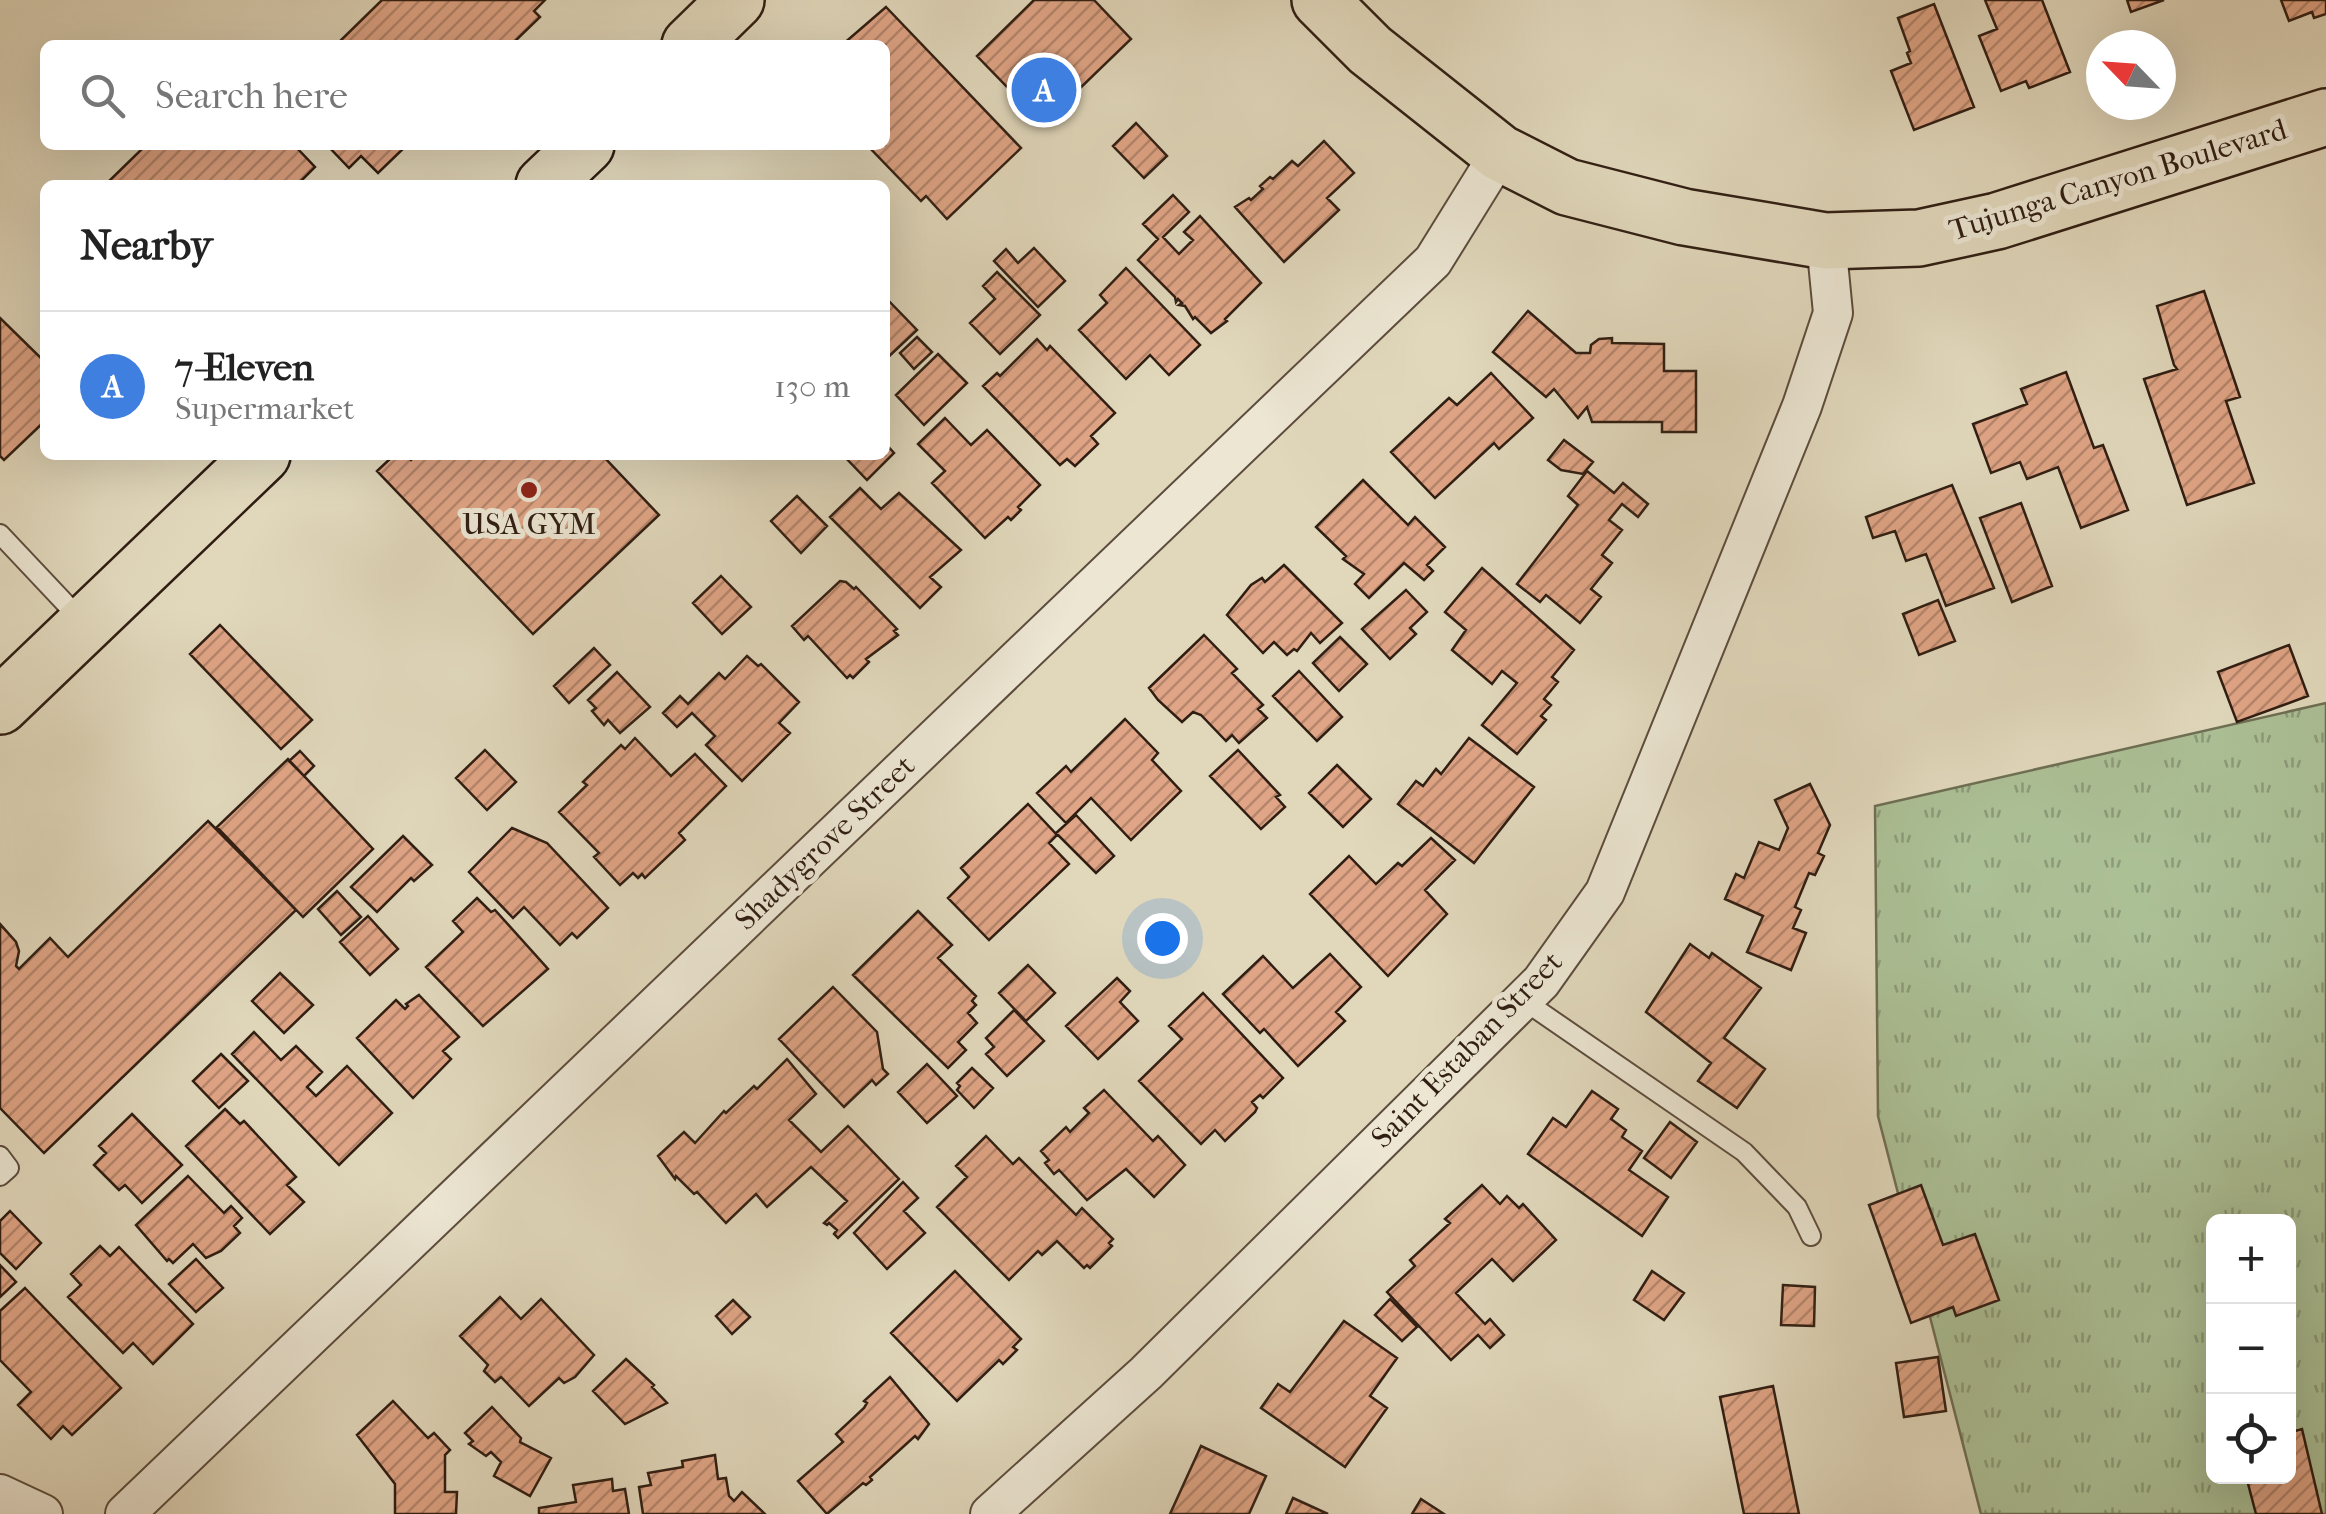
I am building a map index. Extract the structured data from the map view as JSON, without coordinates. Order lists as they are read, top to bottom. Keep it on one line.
{"streets":{"main road":["Tujunga Canyon Boulevard"],"street":["Shadygrove Street","Saint Estaban Street"]},"crossings":[["Tujunga Canyon Boulevard","Shadygrove Street"],["Tujunga Canyon Boulevard","Saint Estaban Street"]],"places":["USA GYM"],"north":"top left","page":{"search":"Search here","pins":"A","heading":"Nearby","list":[{"mark":"A","name":"7-Eleven","note":"Supermarket","value":"130 m"}],"map_buttons":["+","−"]}}
